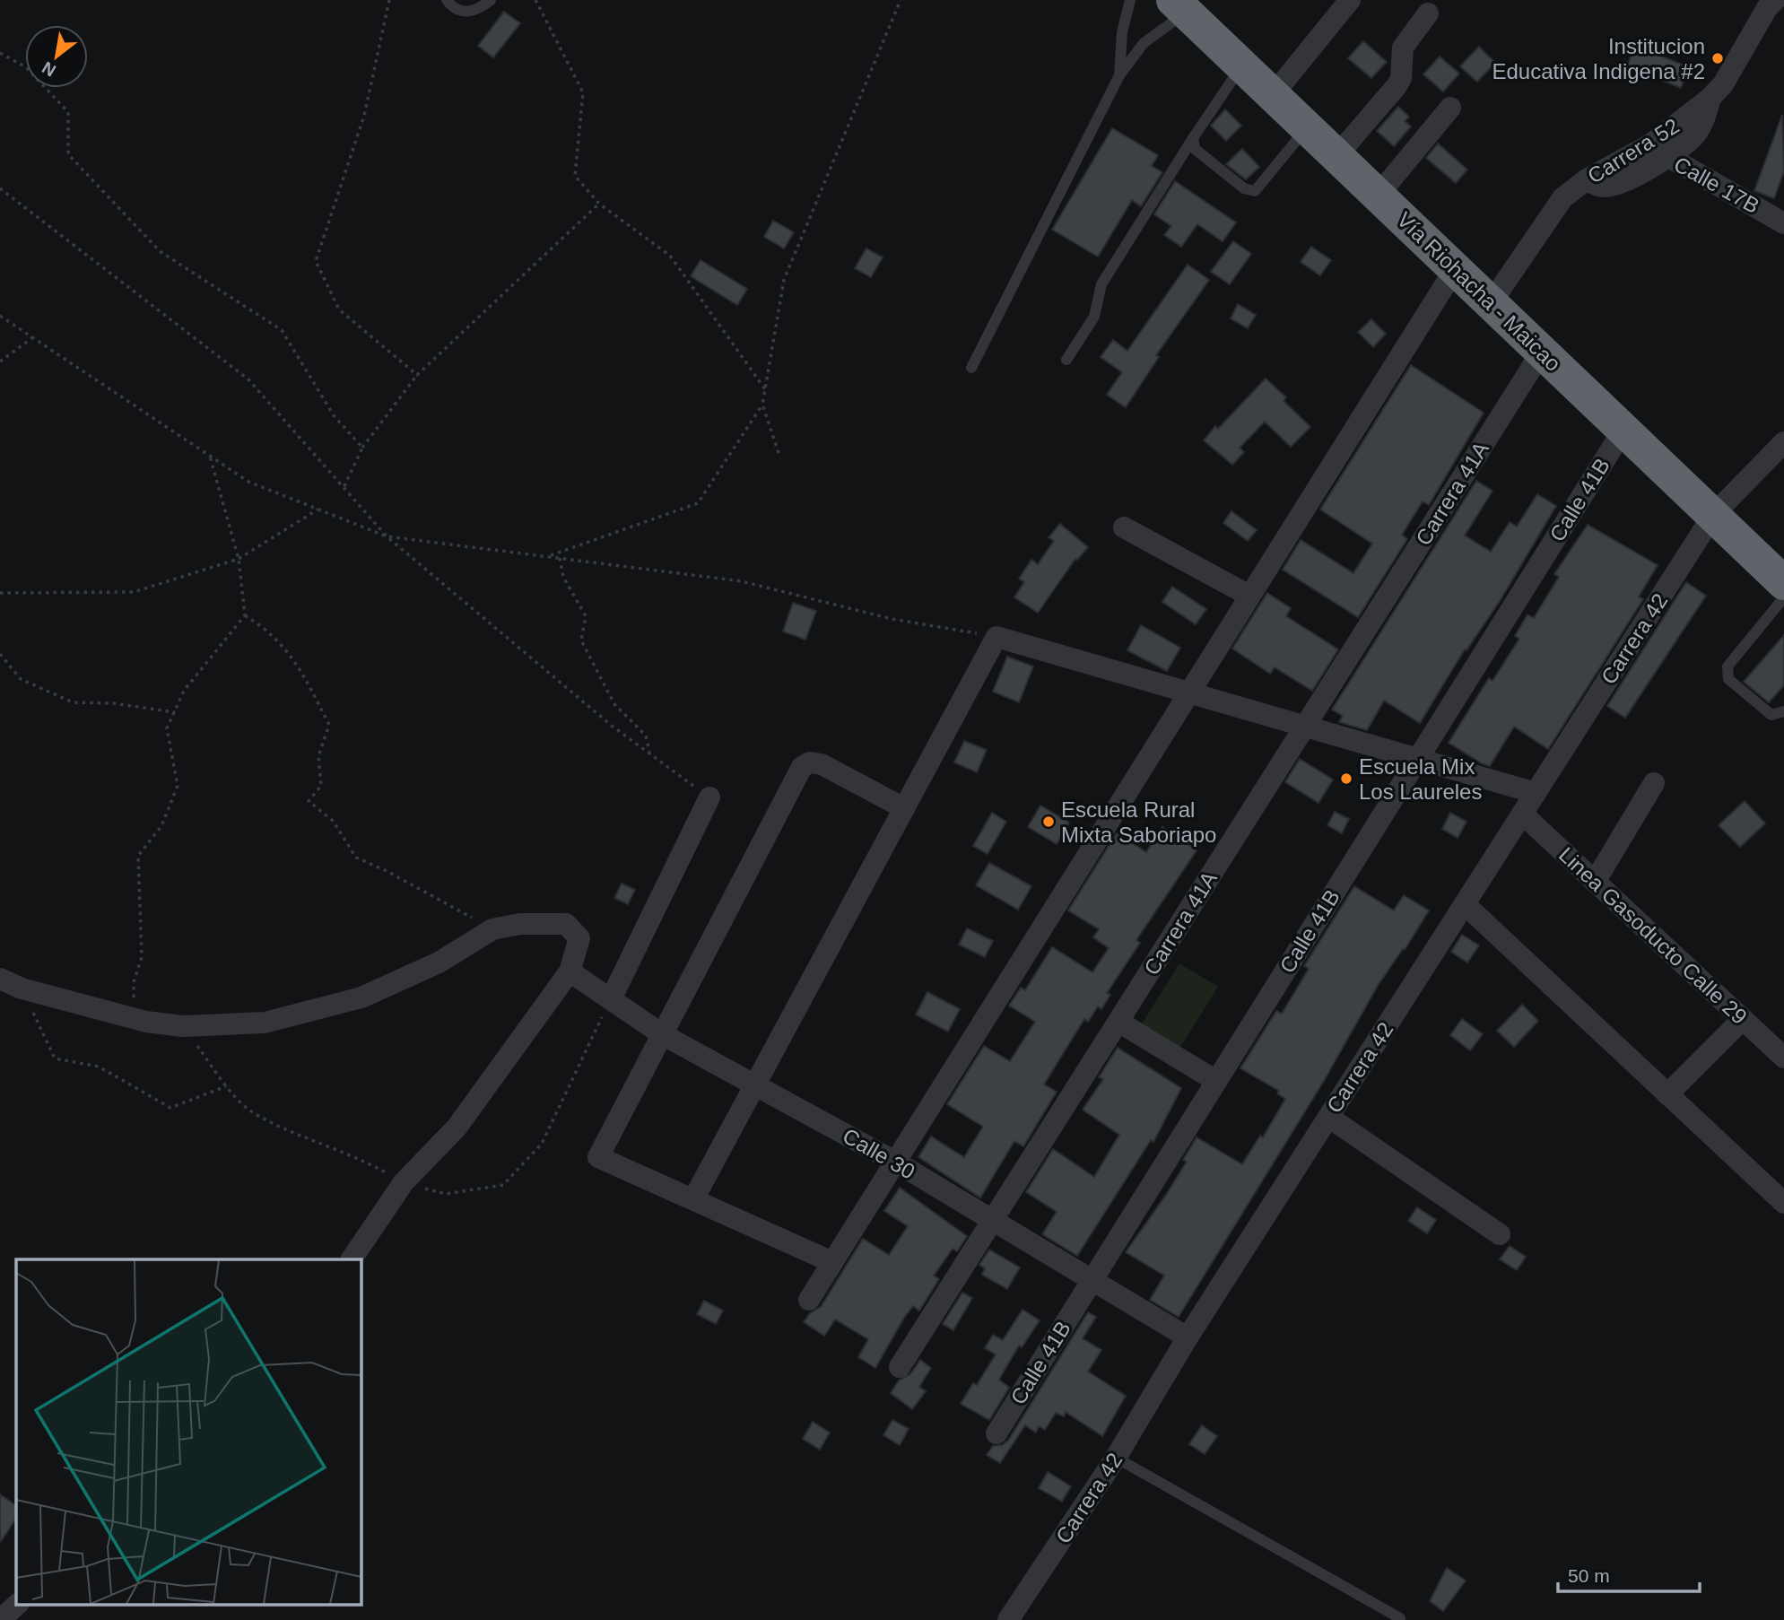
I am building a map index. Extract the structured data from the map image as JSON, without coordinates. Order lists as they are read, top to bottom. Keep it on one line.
{"streets":{"highway":["Vía Riohacha - Maicao"],"street":["Carrera 52","Calle 17B","Carrera 41A","Calle 41B","Carrera 42","Linea Gasoducto Calle 29","Calle 30"]},"crossings":[["Carrera 52","Calle 17B"],["Carrera 52","Vía Riohacha - Maicao"],["Vía Riohacha - Maicao","Carrera 41A"],["Vía Riohacha - Maicao","Calle 41B"],["Vía Riohacha - Maicao","Carrera 42"],["Carrera 41A","Calle 30"],["Calle 41B","Calle 30"],["Carrera 42","Linea Gasoducto Calle 29"],["Carrera 42","Calle 30"]],"places":["Institucion Educativa Indigena #2","Escuela Mix Los Laureles","Escuela Rural Mixta Saboriapo"],"scale_bar":"50 m","north":"bottom left"}
